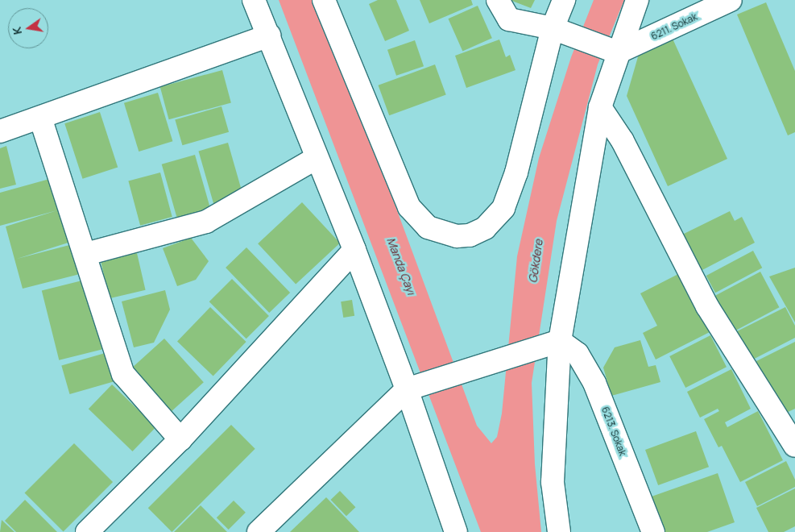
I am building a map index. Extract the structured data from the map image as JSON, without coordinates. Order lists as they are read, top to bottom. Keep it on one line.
{"streets":{"street":["6211. Sokak","6213. Sokak"]},"water":["Gökdere","Manda Çayı"],"north":"left"}
